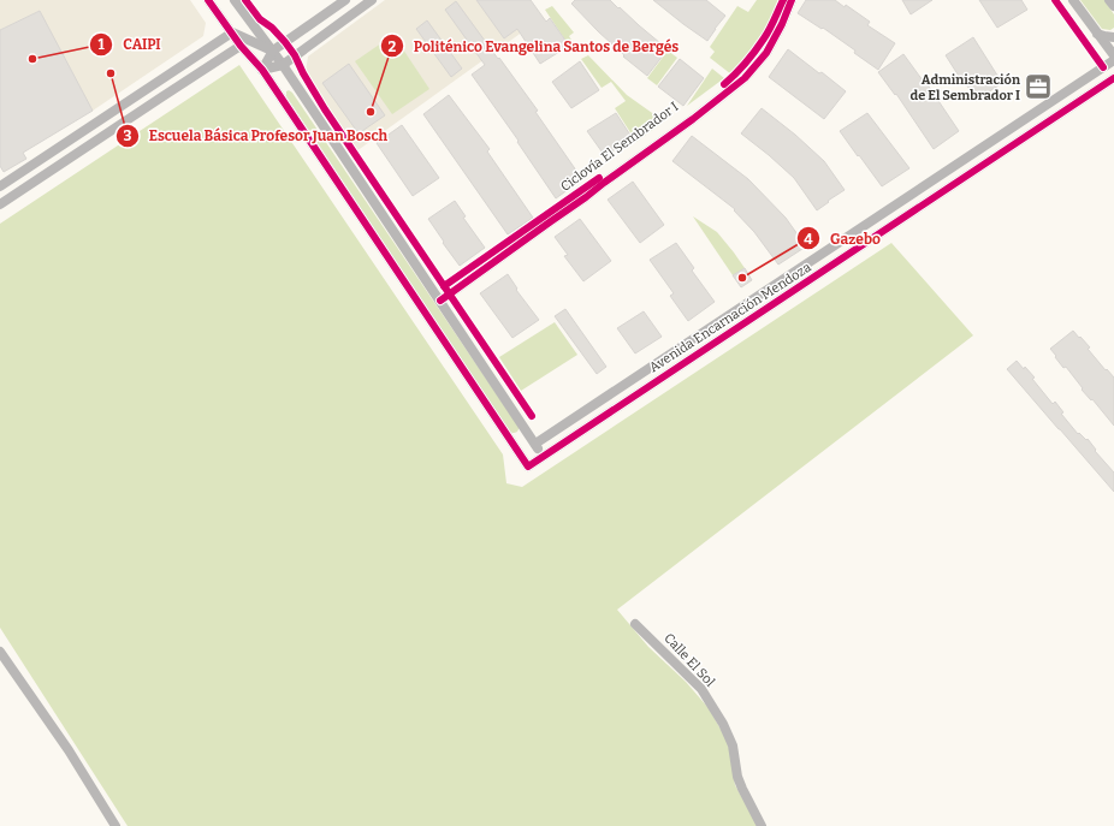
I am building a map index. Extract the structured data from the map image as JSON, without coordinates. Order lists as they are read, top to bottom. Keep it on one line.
{"streets":{"street":["Avenida Encarnación Mendoza","Calle El Sol"],"cycle path":["Ciclovía El Sembrador I"]},"places":{"other":["CAIPI","Escuela Básica Profesor Juan Bosch","Politénico Evangelina Santos de Bergés","Gazebo"],"office":["Administración de El Sembrador I"]}}
